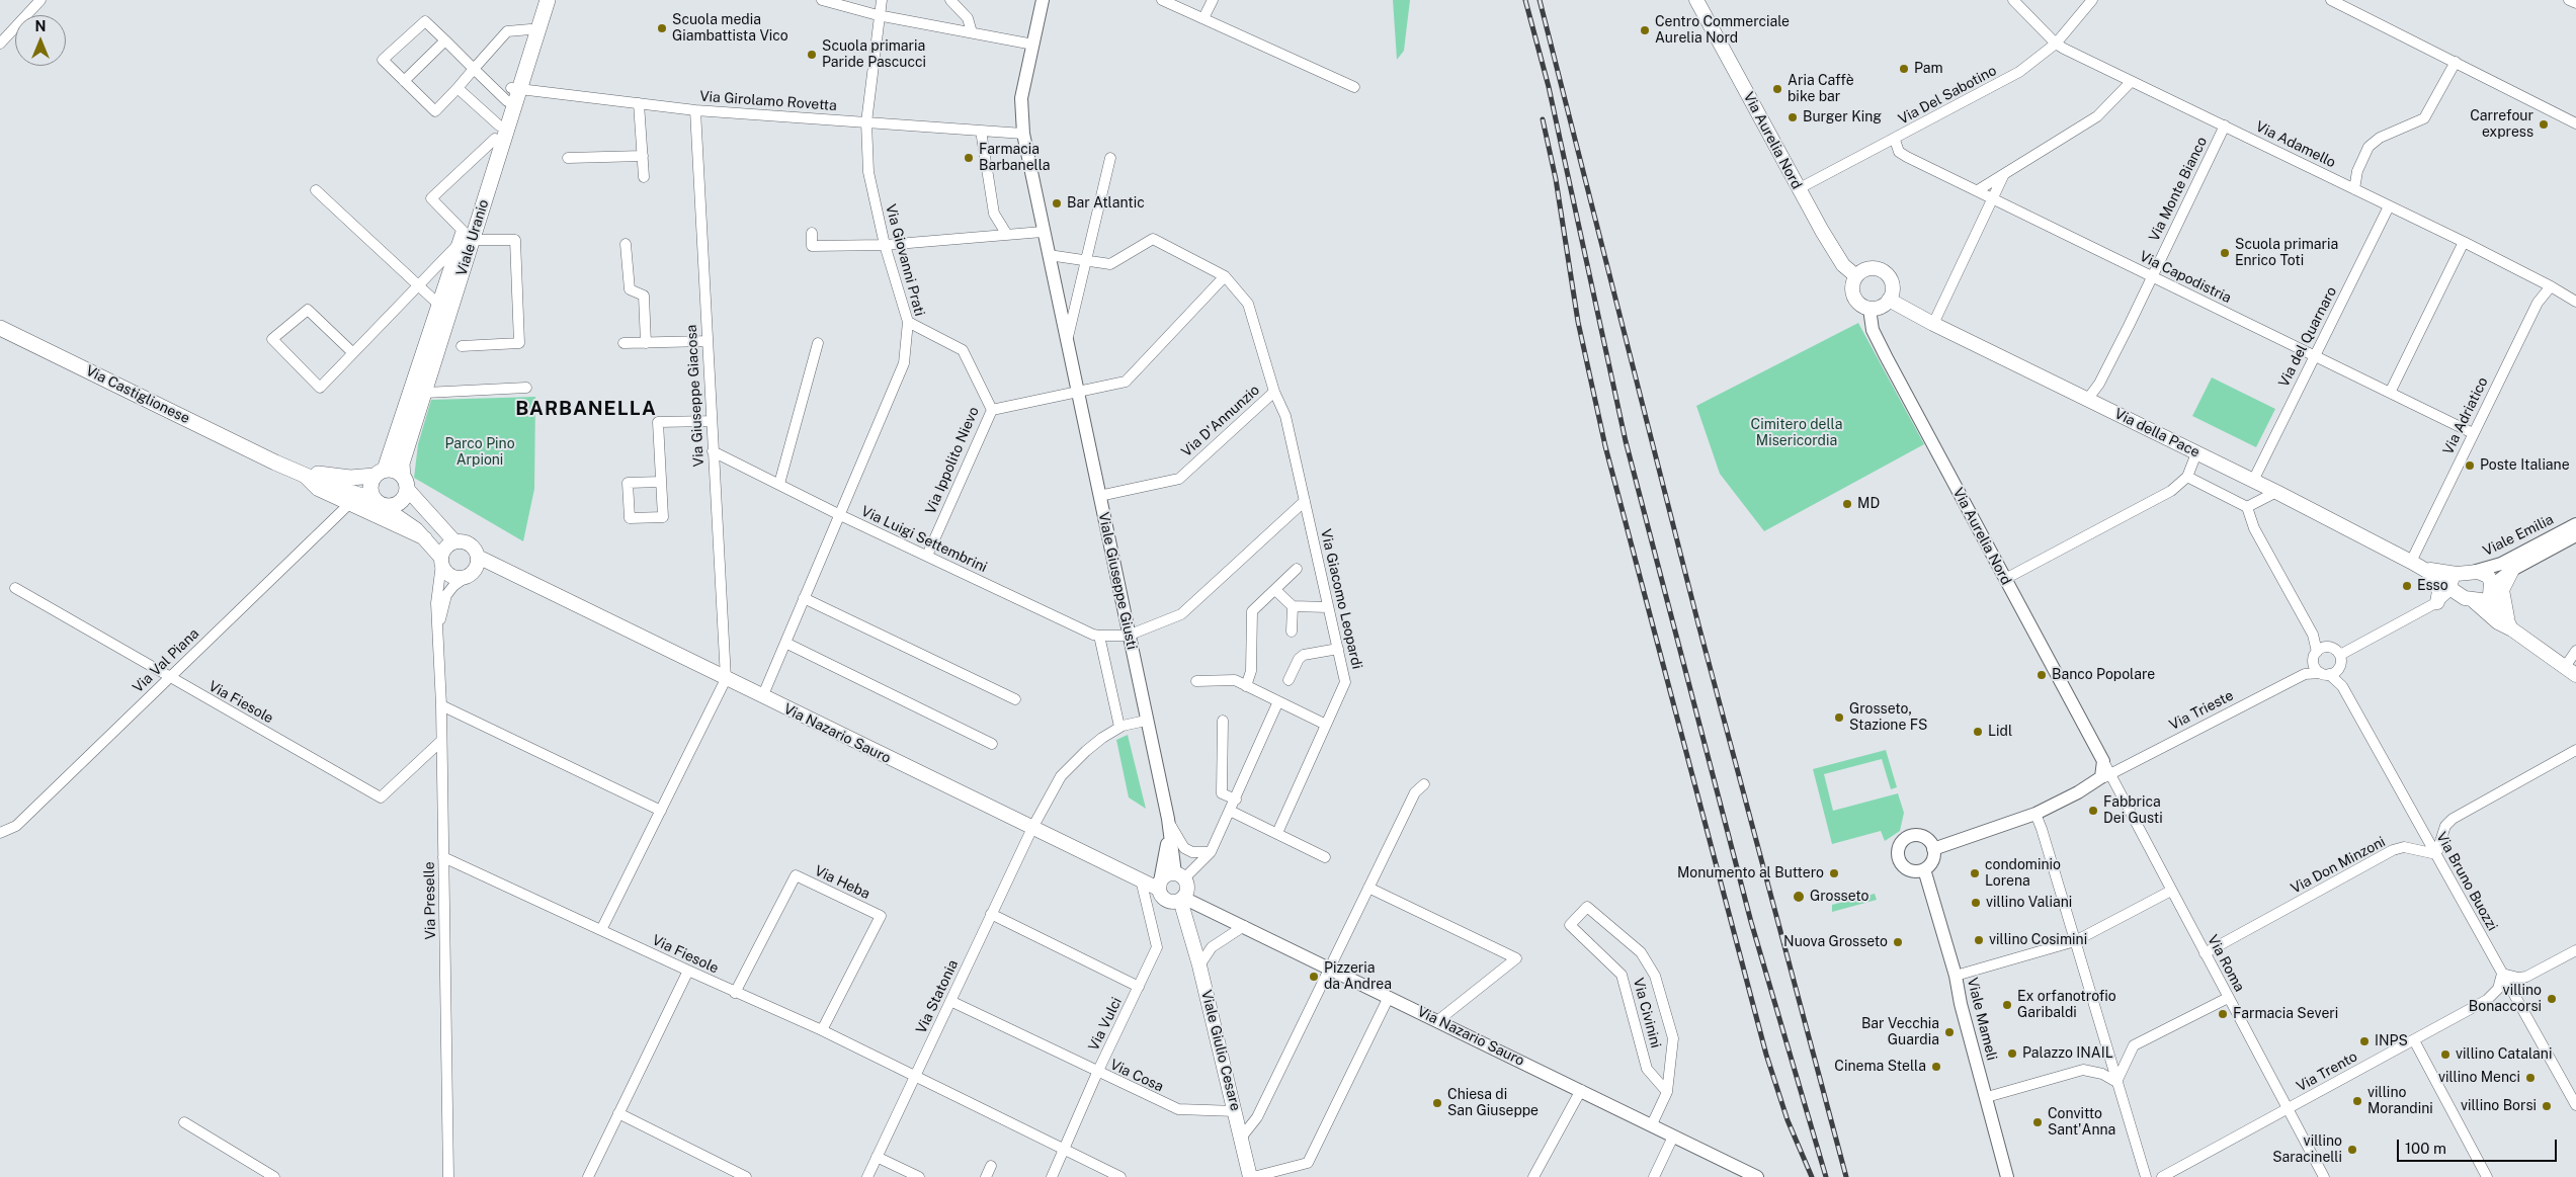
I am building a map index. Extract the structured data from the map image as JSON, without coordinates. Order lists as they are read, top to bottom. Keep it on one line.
{"streets":{"main road":["Via Aurelia Nord","Viale Uranio","Via Castiglionese","Via della Pace","Viale Giuseppe Giusti","Via Nazario Sauro","Viale Giulio Cesare"],"street":["Via Del Sabotino","Via Girolamo Rovetta","Via Adamello","Via Monte Bianco","Via Giovanni Prati","Via Capodistria","Via del Quarnaro","Via Giuseppe Giacosa","Via Adriatico","Via D'Annunzio","Via Ippolito Nievo","Viale Emilia","Via Luigi Settembrini","Via Giacomo Leopardi","Via Val Piana","Via Fiesole","Via Trieste","Via Don Minzoni","Via Bruno Buozzi","Via Heba","Via Preselle","Via Roma","Via Statonia","Via Civinini","Viale Mameli","Via Vulci","Via Trento","Via Cosa"]},"crossings":[["Via Del Sabotino","Via Aurelia Nord"],["Via Del Sabotino","Via Adamello"],["Via Del Sabotino","Via Capodistria"],["Via Girolamo Rovetta","Viale Uranio"],["Via Girolamo Rovetta","Via Giovanni Prati"],["Via Girolamo Rovetta","Via Giuseppe Giacosa"],["Via Girolamo Rovetta","Viale Giuseppe Giusti"],["Via Aurelia Nord","Via della Pace"],["Via Aurelia Nord","Via Roma"],["Via Adamello","Via Monte Bianco"],["Via Adamello","Via del Quarnaro"],["Via Adamello","Via Adriatico"],["Via Monte Bianco","Via Capodistria"],["Via Monte Bianco","Via della Pace"],["Viale Uranio","Via Castiglionese"],["Via Giovanni Prati","Via Ippolito Nievo"],["Via Giovanni Prati","Via Luigi Settembrini"],["Via Giovanni Prati","Via Nazario Sauro"],["Via Capodistria","Via del Quarnaro"],["Via Capodistria","Via Adriatico"],["Via del Quarnaro","Via della Pace"],["Via Castiglionese","Via Val Piana"],["Via Castiglionese","Via Nazario Sauro"],["Via Castiglionese","Via Preselle"],["Via Giuseppe Giacosa","Via Luigi Settembrini"],["Via Giuseppe Giacosa","Via Nazario Sauro"],["Via Adriatico","Via della Pace"],["Via D'Annunzio","Viale Giuseppe Giusti"],["Via D'Annunzio","Via Giacomo Leopardi"],["Via della Pace","Viale Emilia"],["Via Ippolito Nievo","Via Luigi Settembrini"],["Via Luigi Settembrini","Viale Giuseppe Giusti"],["Viale Giuseppe Giusti","Via Nazario Sauro"],["Viale Giuseppe Giusti","Via Statonia"],["Viale Giuseppe Giusti","Viale Giulio Cesare"],["Via Val Piana","Via Fiesole"],["Via Fiesole","Via Heba"],["Via Fiesole","Via Preselle"],["Via Fiesole","Via Statonia"],["Via Fiesole","Via Vulci"],["Via Trieste","Via Bruno Buozzi"],["Via Trieste","Via Roma"],["Via Trieste","Viale Mameli"],["Via Nazario Sauro","Via Statonia"],["Via Nazario Sauro","Via Civinini"],["Via Nazario Sauro","Via Vulci"],["Via Nazario Sauro","Viale Giulio Cesare"],["Via Don Minzoni","Via Bruno Buozzi"],["Via Don Minzoni","Via Roma"],["Via Bruno Buozzi","Via Trento"],["Via Roma","Via Trento"],["Via Statonia","Via Cosa"],["Via Vulci","Via Cosa"],["Viale Giulio Cesare","Via Cosa"]],"districts":["BARBANELLA"],"parks":["Cimitero della Misericordia","Parco Pino Arpioni"],"places":["Scuola media Giambattista Vico","Centro Commerciale Aurelia Nord","Scuola primaria Paride Pascucci","Pam","Aria Caffè bike bar","Burger King","Carrefour express","Farmacia Barbanella","Bar Atlantic","Scuola primaria Enrico Toti","Poste Italiane","MD","Esso","Banco Popolare","Grosseto, Stazione FS","Lidl","Fabbrica Dei Gusti","Monumento al Buttero","condominio Lorena","Grosseto","villino Valiani","villino Cosimini","Nuova Grosseto","Pizzeria da Andrea","villino Bonaccorsi","Ex orfanotrofio Garibaldi","Farmacia Severi","Bar Vecchia Guardia","INPS","Palazzo INAIL","villino Catalani","Cinema Stella","villino Menci","villino Morandini","Chiesa di San Giuseppe","villino Borsi","Convitto Sant'Anna","villino Saracinelli"],"scale_bar":"100 m","north":"top"}
